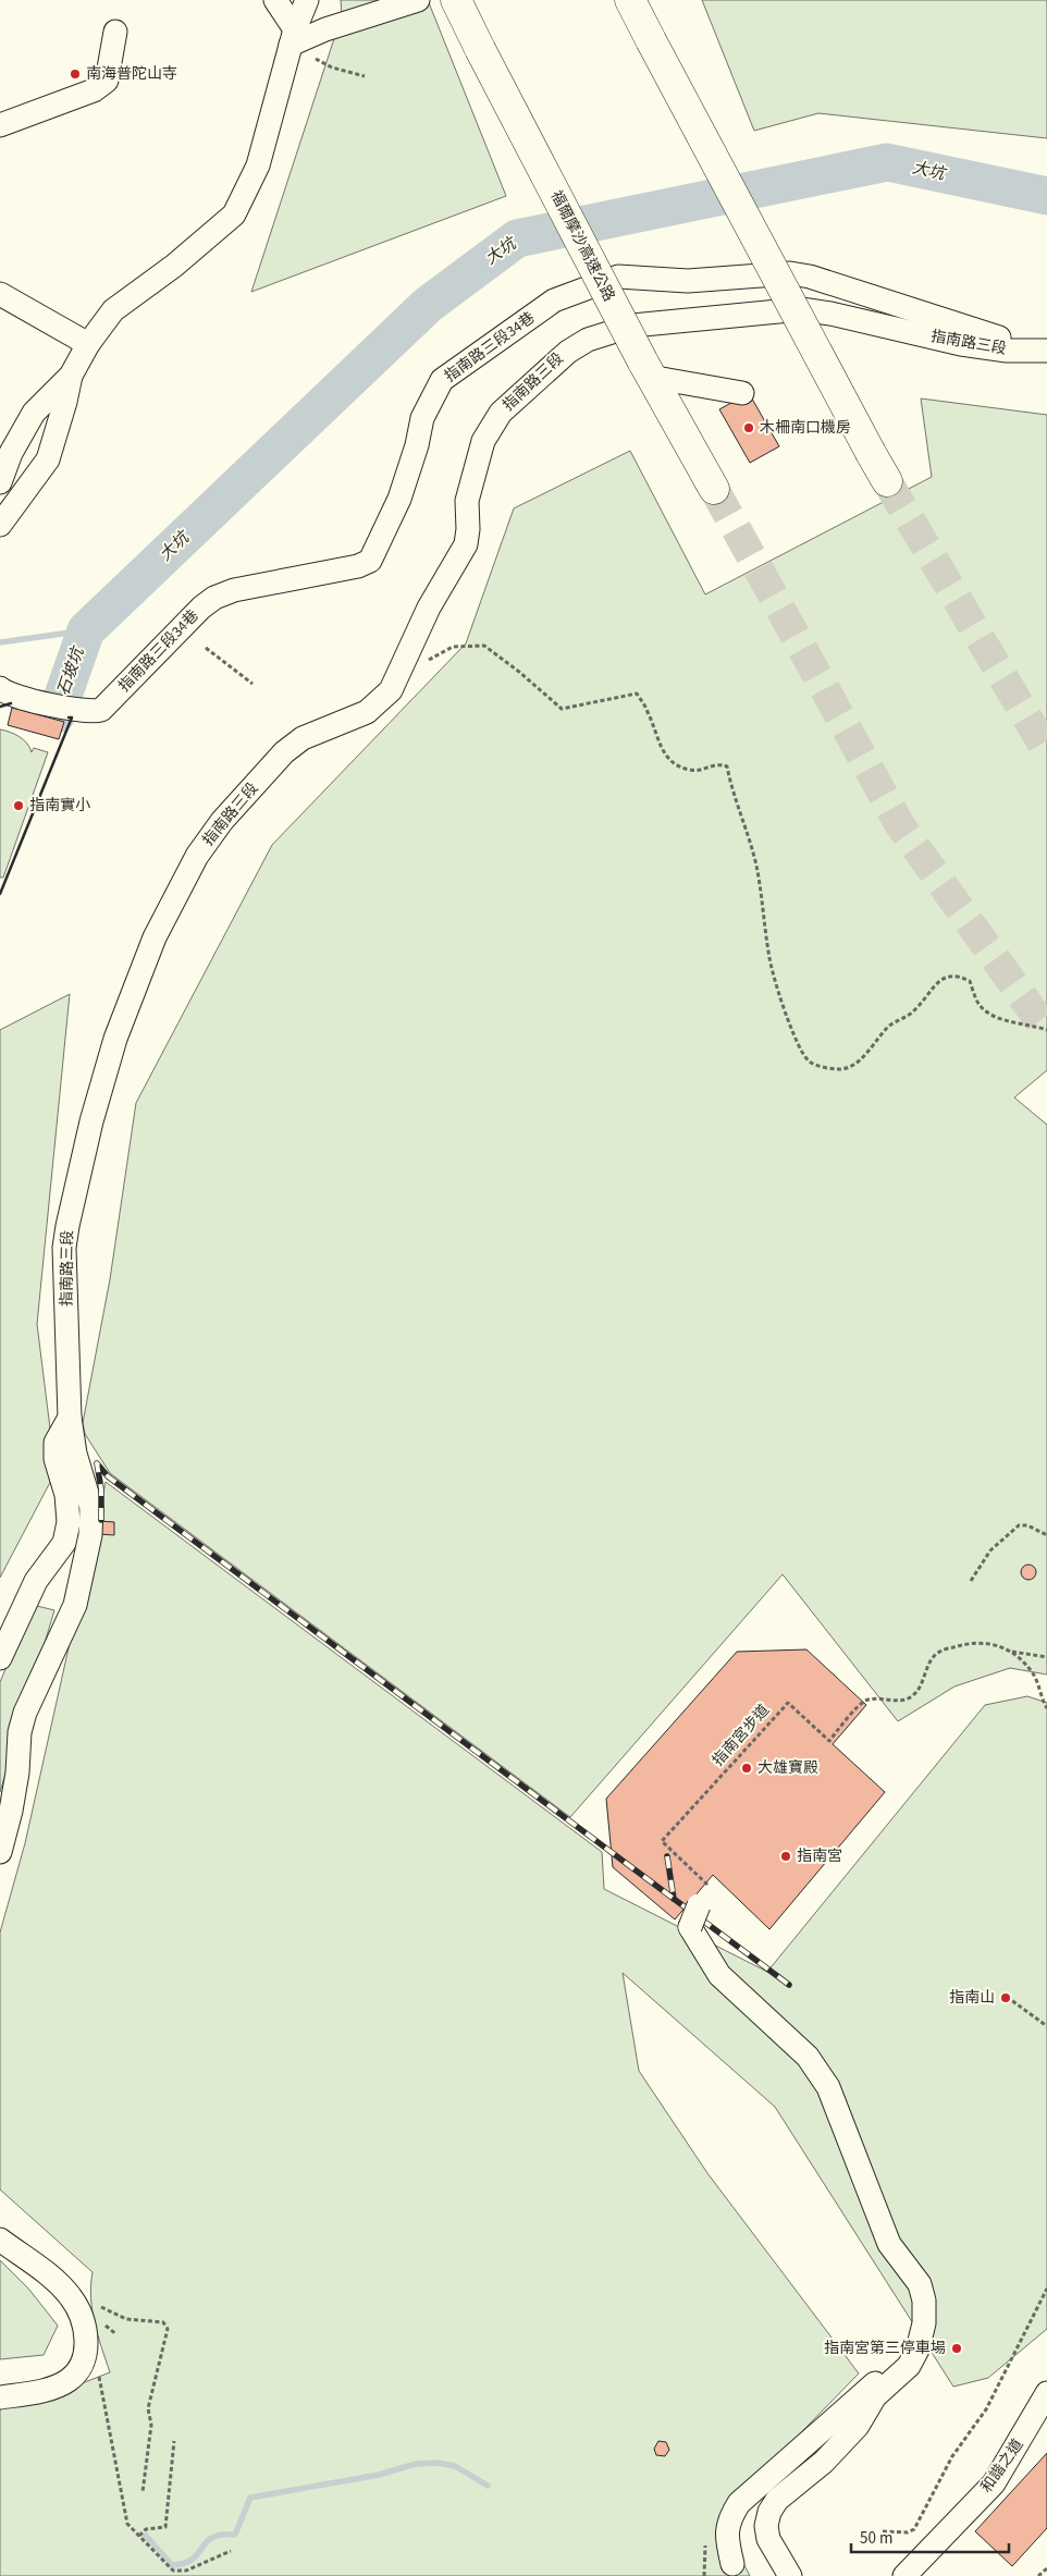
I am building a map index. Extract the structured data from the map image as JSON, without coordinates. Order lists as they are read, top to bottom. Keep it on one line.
{"streets":{"highway":["福爾摩沙高速公路"],"street":["指南路三段","指南路三段34巷","和諧之道"],"path":["指南宮步道"]},"crossings":[["指南路三段","指南路三段34巷"]],"water":["大坑","石坡坑"],"places":["南海普陀山寺","木柵南口機房","指南實小","大雄寶殿","指南宮","指南山","指南宮第三停車場"],"scale_bar":"50 m"}
